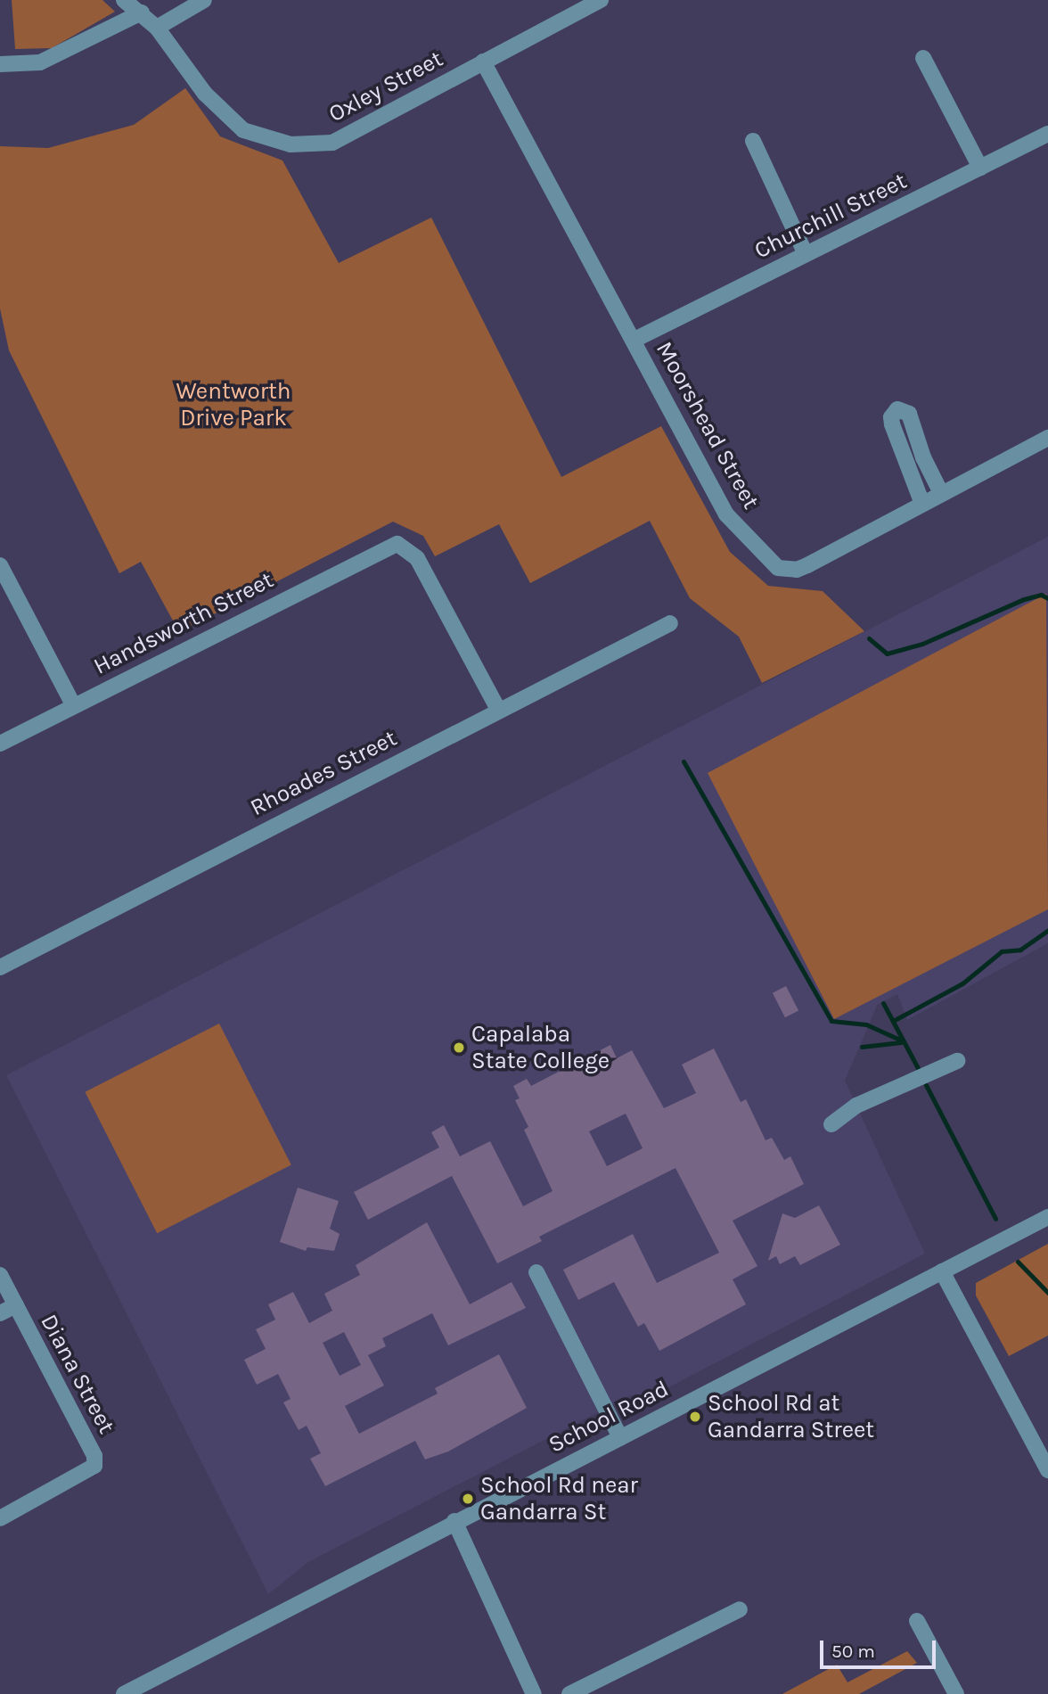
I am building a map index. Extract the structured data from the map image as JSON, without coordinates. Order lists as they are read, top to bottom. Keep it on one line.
{"streets":{"street":["Oxley Street","Churchill Street","Moorshead Street","Handsworth Street","Rhoades Street","Diana Street","School Road"]},"crossings":[["Oxley Street","Moorshead Street"],["Churchill Street","Moorshead Street"],["Handsworth Street","Rhoades Street"]],"parks":["Wentworth Drive Park"],"places":["Capalaba State College","School Rd at Gandarra Street","School Rd near Gandarra St"],"scale_bar":"50 m"}
